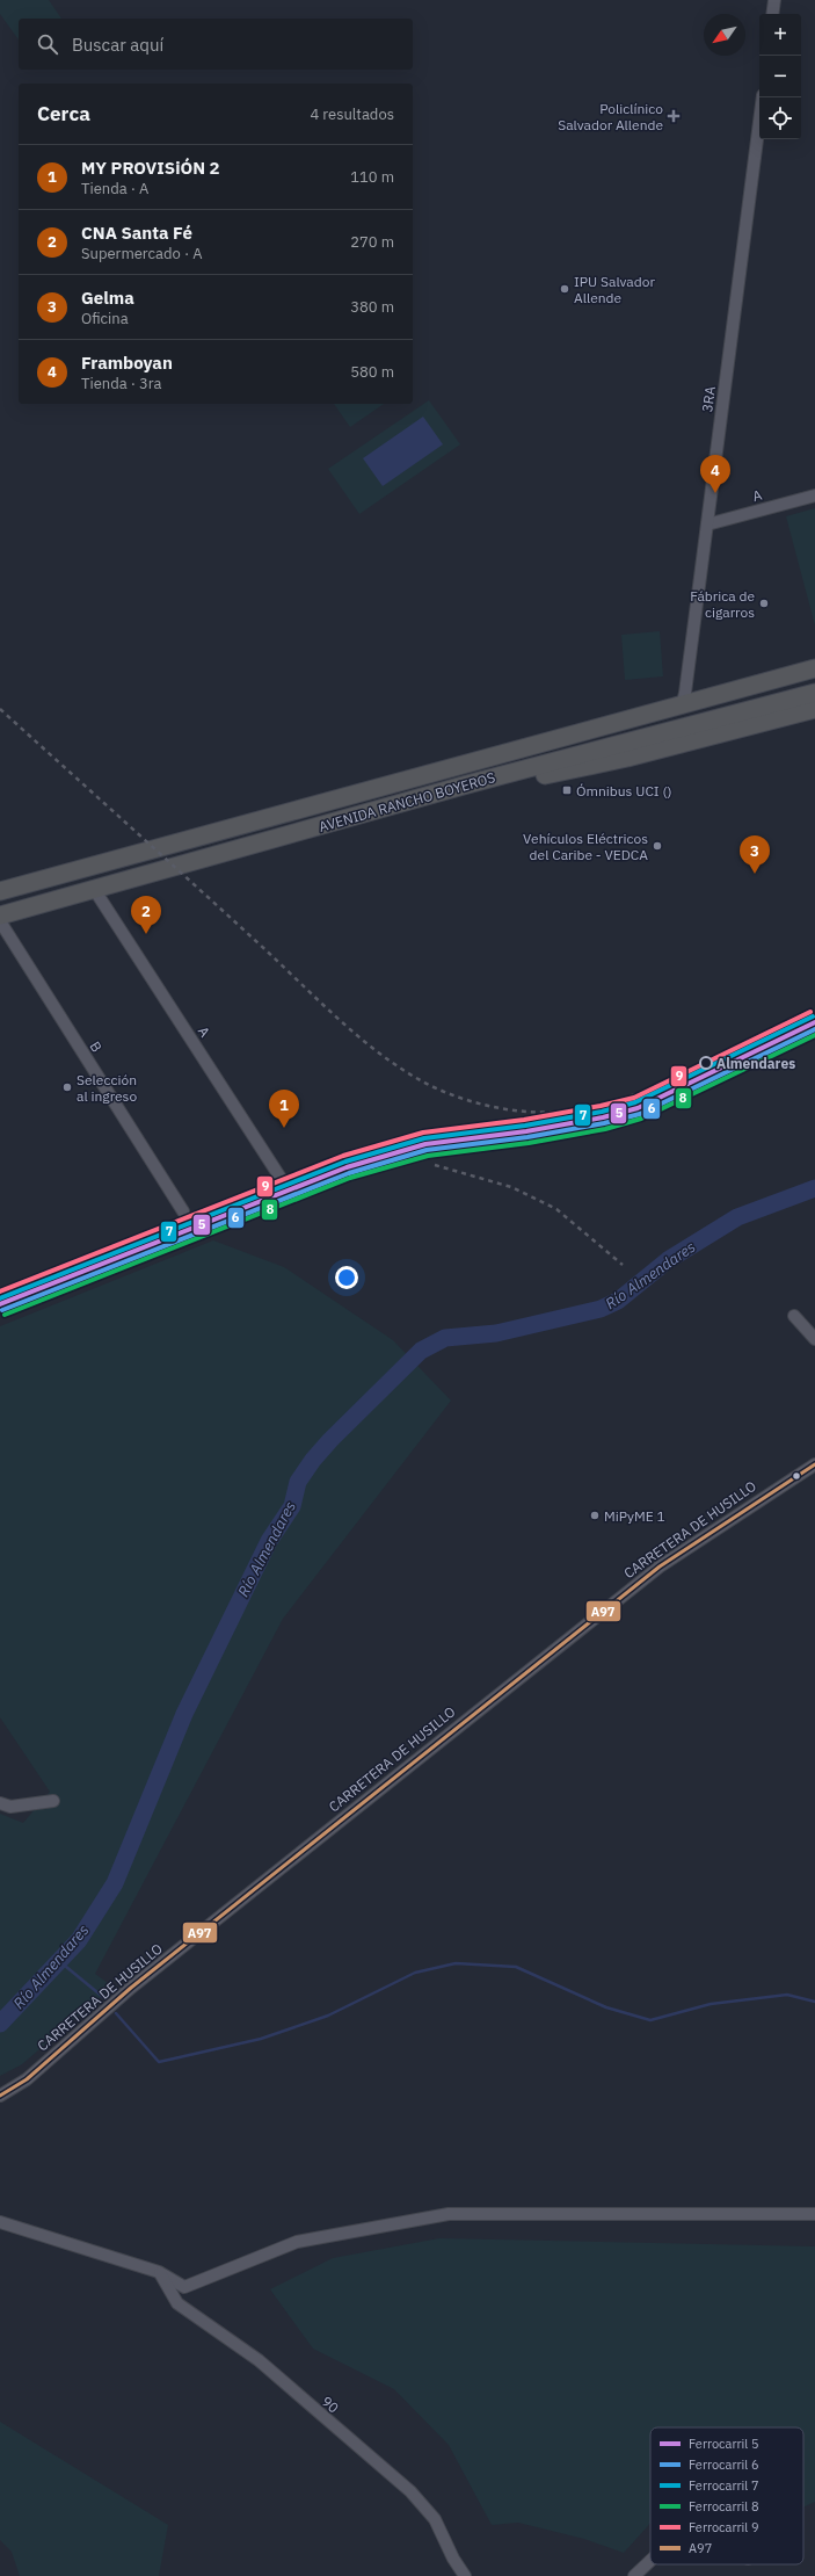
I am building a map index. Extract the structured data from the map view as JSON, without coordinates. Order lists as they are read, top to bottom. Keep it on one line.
{"streets":{"highway":["AVENIDA RANCHO BOYEROS"],"street":["3RA","A","B","CARRETERA DE HUSILLO","90"]},"crossings":[["3RA","A"],["3RA","AVENIDA RANCHO BOYEROS"],["A","AVENIDA RANCHO BOYEROS"]],"water":["Río Almendares"],"places":{"health":["Policlínico Salvador Allende"],"other":["IPU Salvador Allende","Fábrica de cigarros","Vehículos Eléctricos del Caribe - VEDCA","Almendares","Selección al ingreso","MiPyME 1"],"transit":["Ómnibus UCI ()"]},"lines":["rail line 9","rail line 7","rail line 5","rail line 6","rail line 8","transit line A97"],"legend":["Ferrocarril 5","Ferrocarril 6","Ferrocarril 7","Ferrocarril 8","Ferrocarril 9","A97"],"north":"bottom left","page":{"map_buttons":["+","−"],"search":"Buscar aquí","heading":["Cerca","4 resultados"],"list":[{"mark":"1","name":"MY PROVISiÓN 2","note":"Tienda · A","value":"110 m"},{"mark":"2","name":"CNA Santa Fé","note":"Supermercado · A","value":"270 m"},{"mark":"3","name":"Gelma","note":"Oficina","value":"380 m"},{"mark":"4","name":"Framboyan","note":"Tienda · 3ra","value":"580 m"}],"pins":["4","3","2","1"]}}
